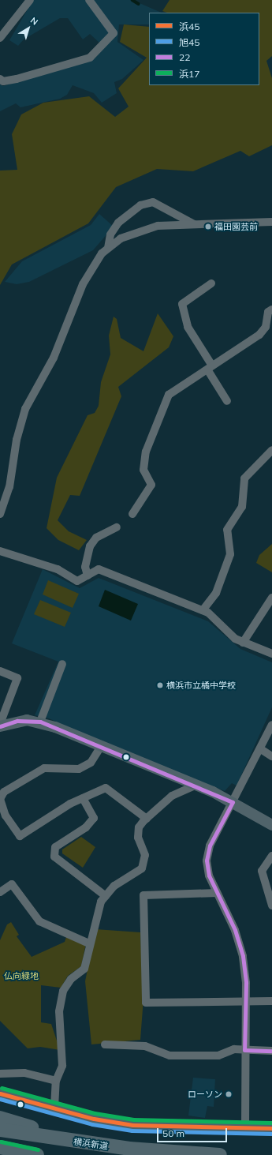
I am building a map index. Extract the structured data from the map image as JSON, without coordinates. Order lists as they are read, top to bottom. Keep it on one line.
{"streets":{"highway":["横浜新道"]},"parks":["仏向緑地"],"places":["福田園芸前","横浜市立橘中学校","ローソン"],"lines":["transit line 22","transit line 浜17","transit line 浜45","transit line 旭45"],"legend":["浜45","旭45","22","浜17"],"scale_bar":"50 m","north":"top right"}
